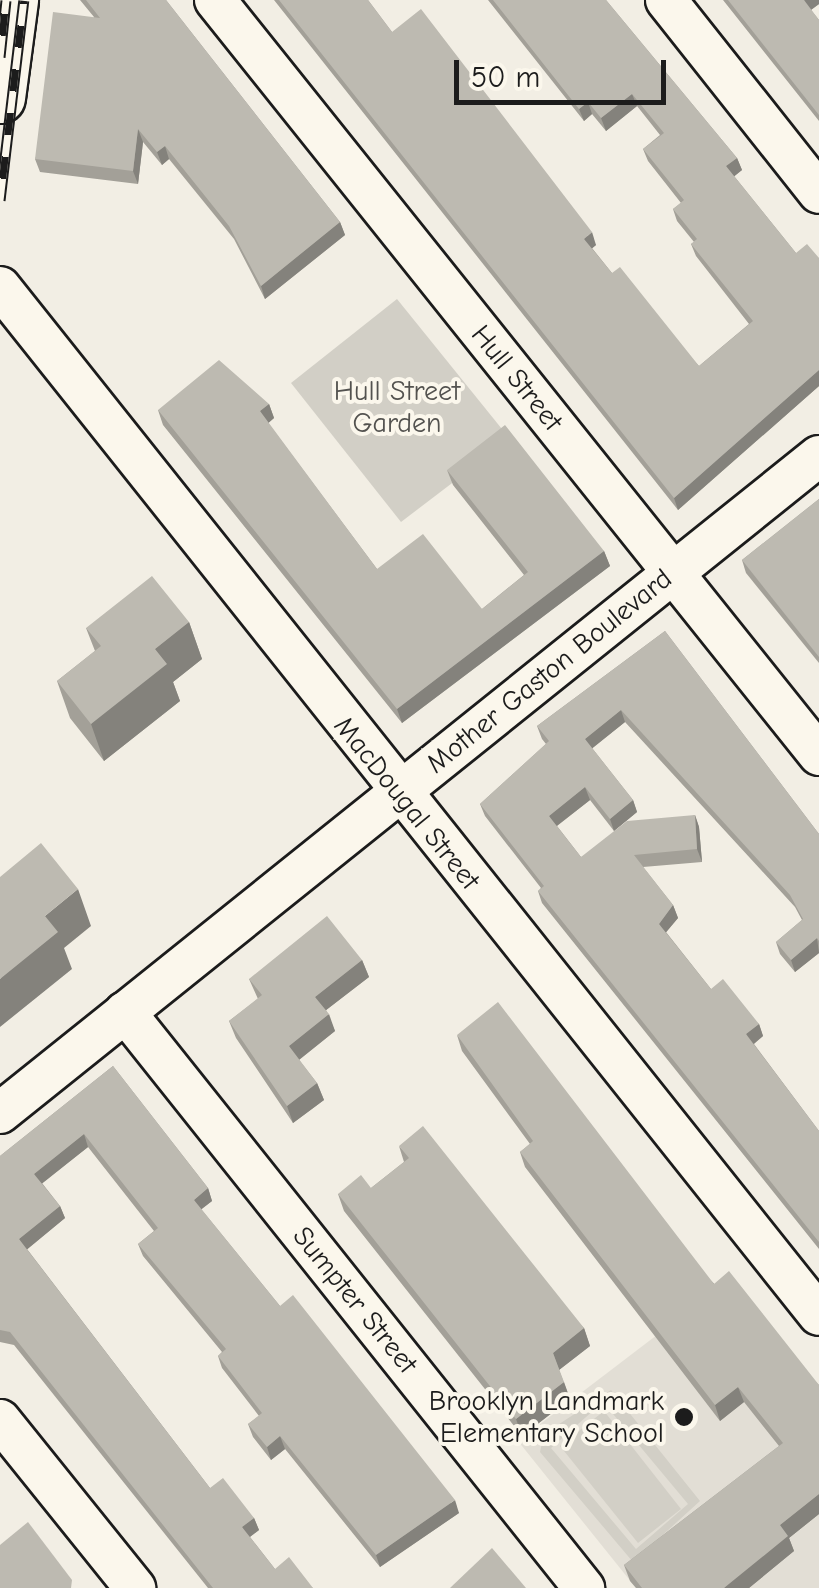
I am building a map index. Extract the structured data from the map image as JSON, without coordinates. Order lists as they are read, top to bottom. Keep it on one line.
{"streets":{"street":["Hull Street","Mother Gaston Boulevard","MacDougal Street","Sumpter Street"]},"crossings":[["Hull Street","Mother Gaston Boulevard"],["Mother Gaston Boulevard","MacDougal Street"],["Mother Gaston Boulevard","Sumpter Street"]],"parks":["Hull Street Garden"],"places":["Brooklyn Landmark Elementary School"],"scale_bar":"50 m"}
